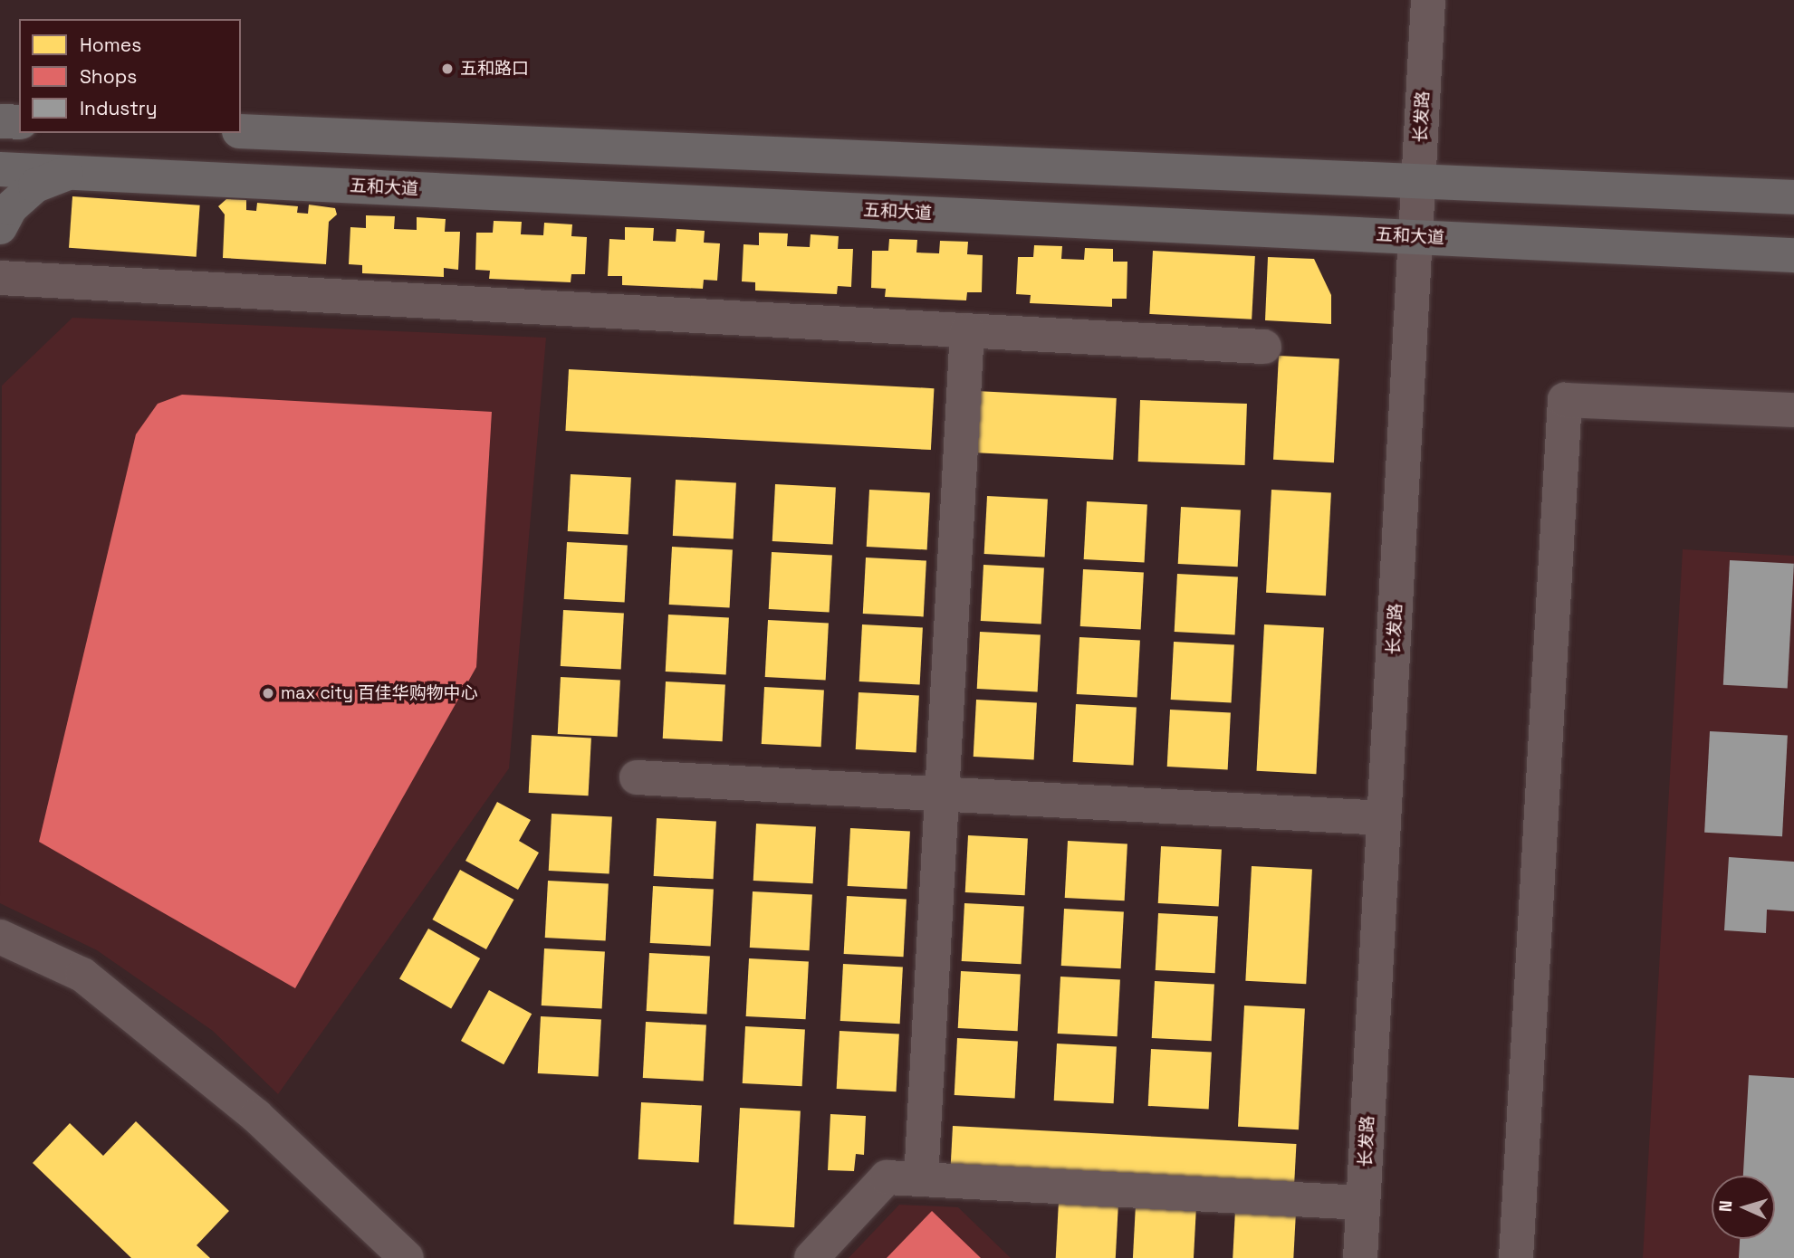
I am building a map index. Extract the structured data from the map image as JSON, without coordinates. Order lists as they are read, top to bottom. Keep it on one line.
{"streets":{"main road":["五和大道"],"street":["长发路"]},"crossings":[["长发路","五和大道"]],"places":["五和路口","max city 百佳华购物中心"],"legend":["Homes","Shops","Industry"],"north":"left"}
